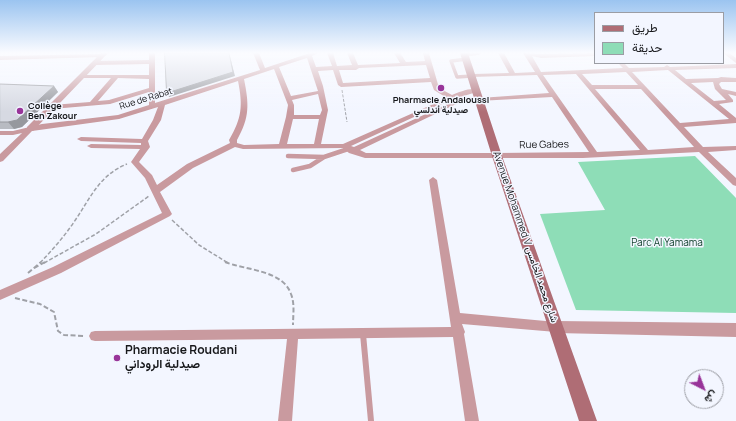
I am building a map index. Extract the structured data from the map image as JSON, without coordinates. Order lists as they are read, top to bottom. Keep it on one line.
{"streets":{"main road":["Avenue Mohammed V شارع محمد الخامس"],"street":["Rue de Rabat","Rue Gabes"]},"crossings":[["Rue Gabes","Avenue Mohammed V شارع محمد الخامس"]],"parks":["Parc Al Yamama"],"places":["Pharmacie Andaloussi صيدلية أندلسي","Collège Ben Zakour","Pharmacie Roudani صيدلية الروداني"],"legend":["طريق","حديقة"],"north":"bottom right"}
